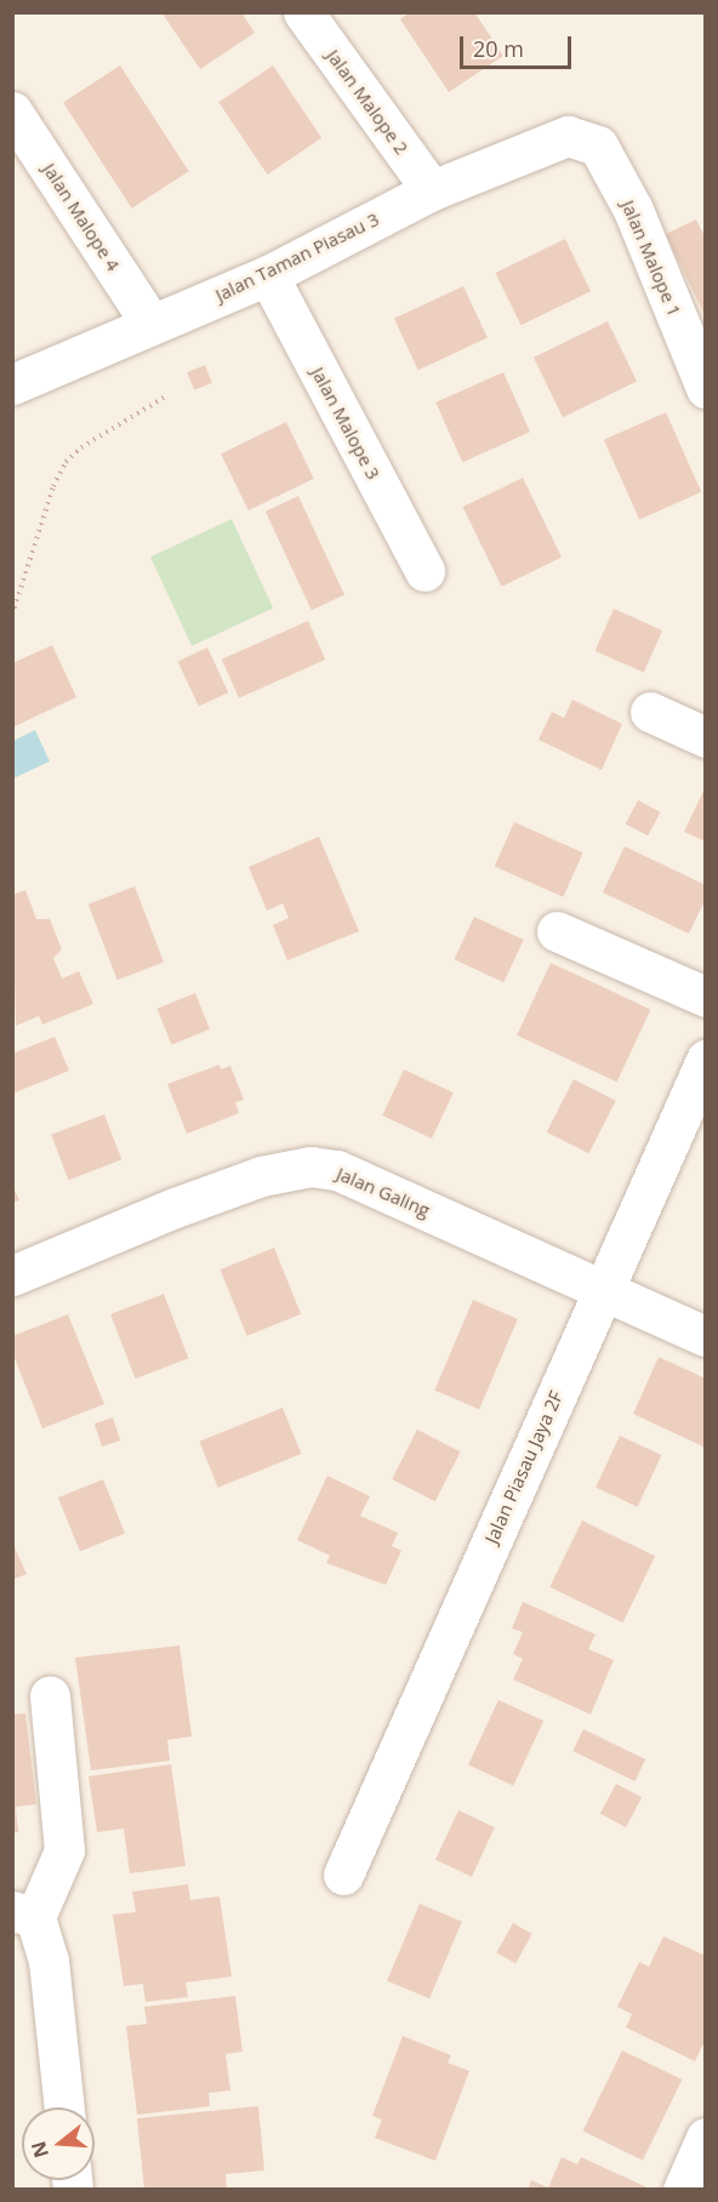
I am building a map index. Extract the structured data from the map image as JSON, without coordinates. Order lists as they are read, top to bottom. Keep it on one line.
{"streets":{"street":["Jalan Malope 2","Jalan Malope 4","Jalan Taman Piasau 3","Jalan Malope 1","Jalan Malope 3","Jalan Galing","Jalan Piasau Jaya 2F"]},"crossings":[["Jalan Malope 2","Jalan Taman Piasau 3"],["Jalan Malope 4","Jalan Taman Piasau 3"],["Jalan Taman Piasau 3","Jalan Malope 1"],["Jalan Taman Piasau 3","Jalan Malope 3"],["Jalan Galing","Jalan Piasau Jaya 2F"]],"scale_bar":"20 m","north":"left"}
